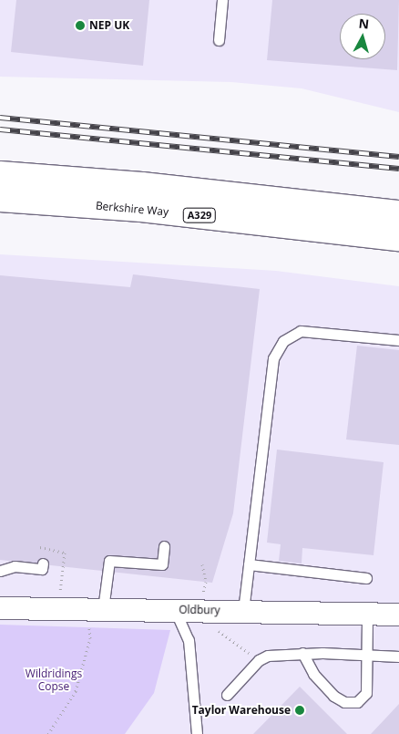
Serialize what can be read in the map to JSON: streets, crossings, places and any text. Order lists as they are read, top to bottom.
{
  "streets": {
    "highway": ["Berkshire Way", "A329"],
    "street": ["Oldbury"]
  },
  "parks": ["Wildridings Copse"],
  "places": ["NEP UK", "Taylor Warehouse"],
  "north": "top"
}
